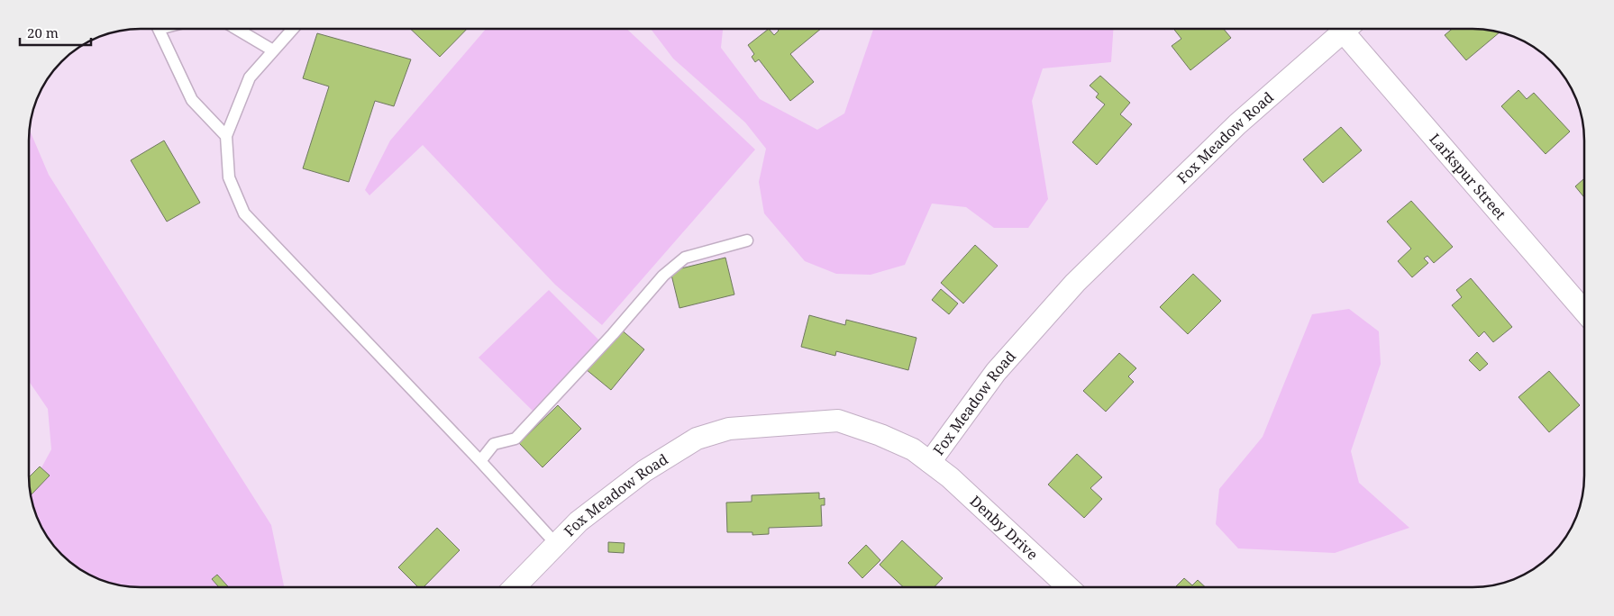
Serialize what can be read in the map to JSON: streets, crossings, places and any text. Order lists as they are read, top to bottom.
{
  "streets": {
    "street": ["Fox Meadow Road", "Larkspur Street", "Denby Drive"]
  },
  "crossings": [
    ["Fox Meadow Road", "Denby Drive"]
  ],
  "scale_bar": "20 m"
}
